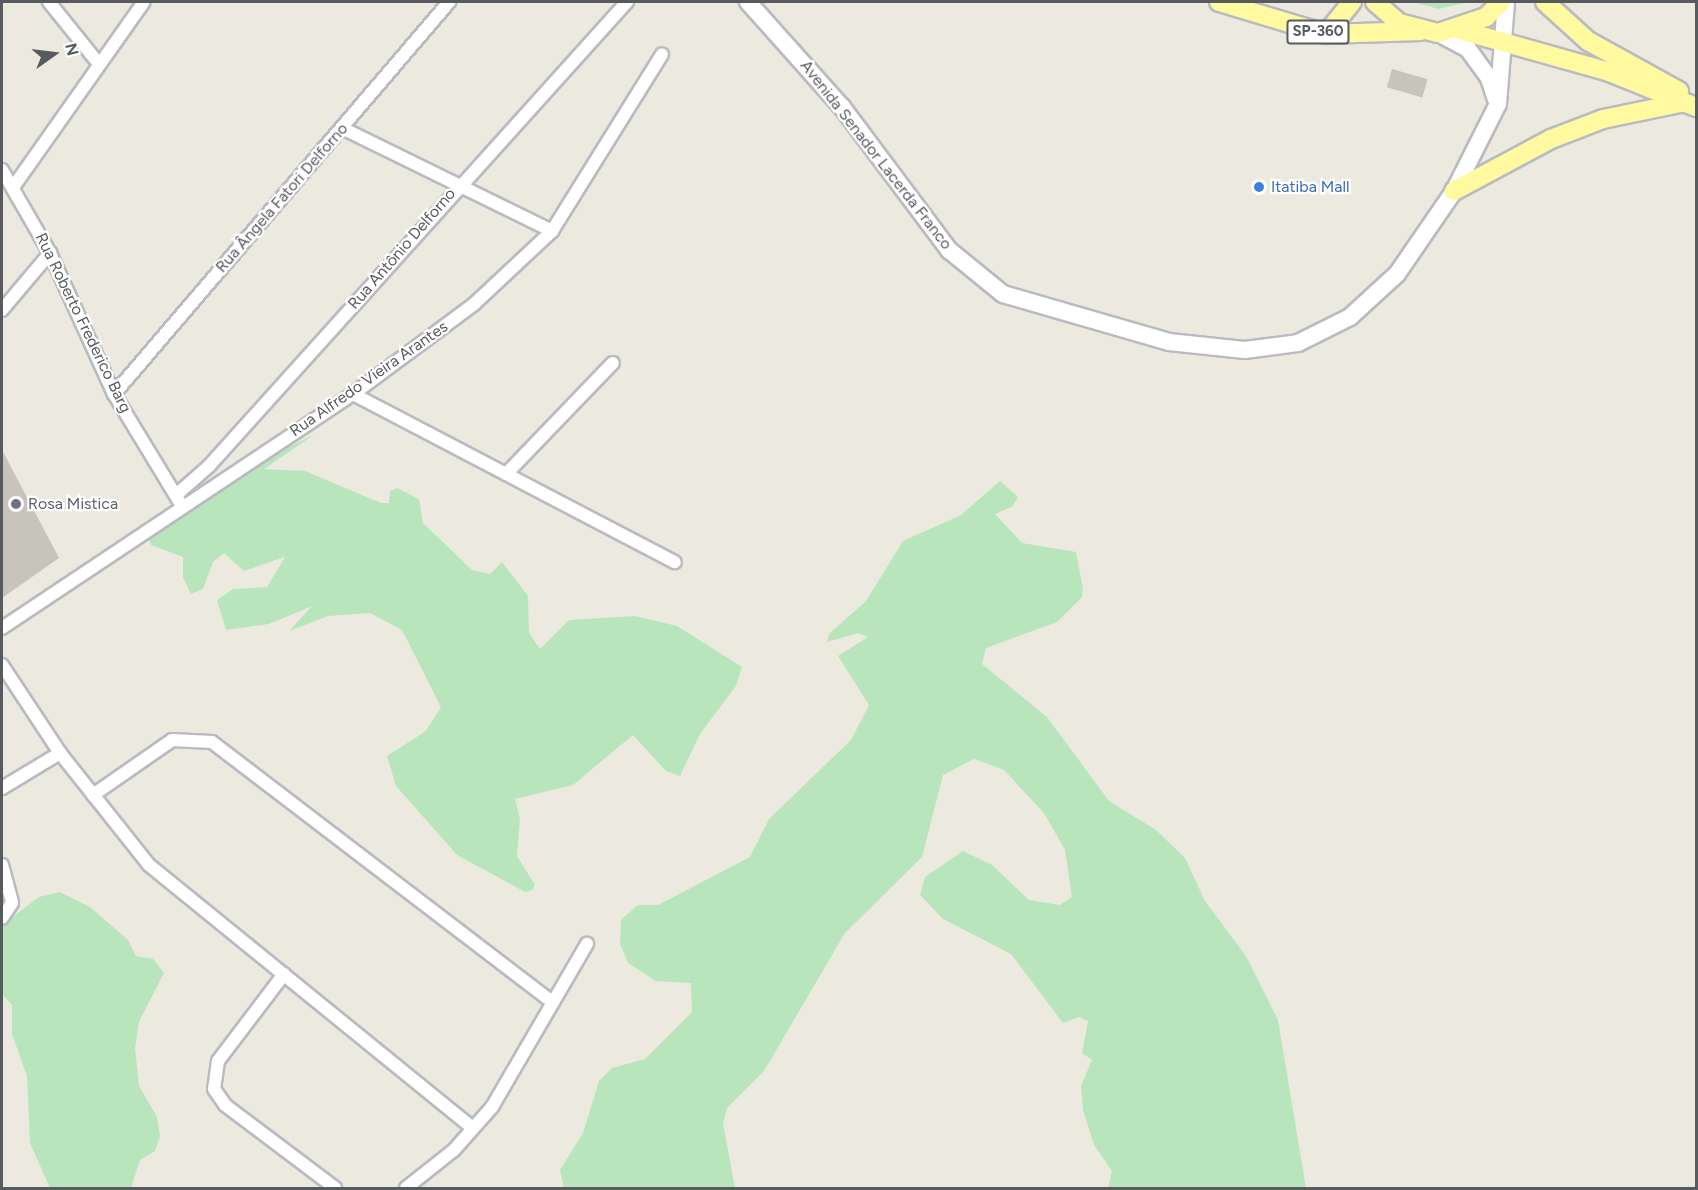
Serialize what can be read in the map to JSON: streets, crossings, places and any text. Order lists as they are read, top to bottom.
{
  "streets": {
    "main road": ["SP-360", "Avenida Senador Lacerda Franco"],
    "street": [
      "Rua Ângela Fatori Delforno",
      "Rua Antônio Delforno",
      "Rua Roberto Frederico Barg",
      "Rua Alfredo Vieira Arantes"
    ]
  },
  "crossings": [
    ["SP-360", "Avenida Senador Lacerda Franco"],
    ["Rua Ângela Fatori Delforno", "Rua Roberto Frederico Barg"],
    ["Rua Antônio Delforno", "Rua Roberto Frederico Barg"],
    ["Rua Roberto Frederico Barg", "Rua Alfredo Vieira Arantes"]
  ],
  "places": ["Itatiba Mall", "Rosa Mistica"],
  "north": "right"
}
